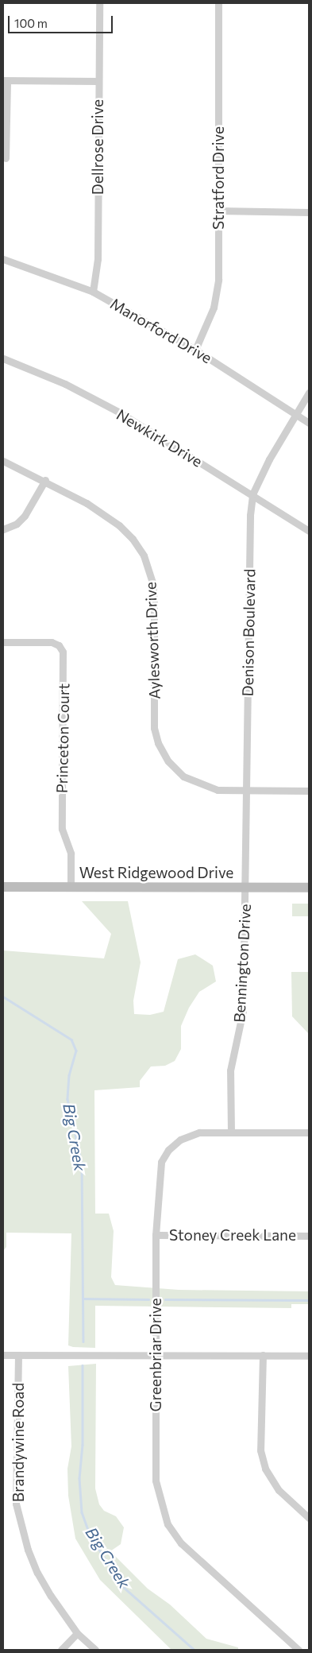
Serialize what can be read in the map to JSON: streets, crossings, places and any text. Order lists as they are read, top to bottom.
{
  "streets": {
    "main road": ["West Ridgewood Drive"],
    "street": [
      "Dellrose Drive",
      "Stratford Drive",
      "Manorford Drive",
      "Newkirk Drive",
      "Denison Boulevard",
      "Aylesworth Drive",
      "Princeton Court",
      "Bennington Drive",
      "Stoney Creek Lane",
      "Greenbriar Drive",
      "Brandywine Road"
    ]
  },
  "crossings": [
    ["Dellrose Drive", "Manorford Drive"],
    ["Stratford Drive", "Manorford Drive"],
    ["Manorford Drive", "Denison Boulevard"],
    ["Newkirk Drive", "Denison Boulevard"],
    ["Denison Boulevard", "Aylesworth Drive"],
    ["Denison Boulevard", "West Ridgewood Drive"],
    ["Denison Boulevard", "Bennington Drive"],
    ["Princeton Court", "West Ridgewood Drive"],
    ["West Ridgewood Drive", "Bennington Drive"],
    ["Bennington Drive", "Greenbriar Drive"],
    ["Stoney Creek Lane", "Greenbriar Drive"]
  ],
  "water": ["Big Creek"],
  "scale_bar": "100 m"
}
